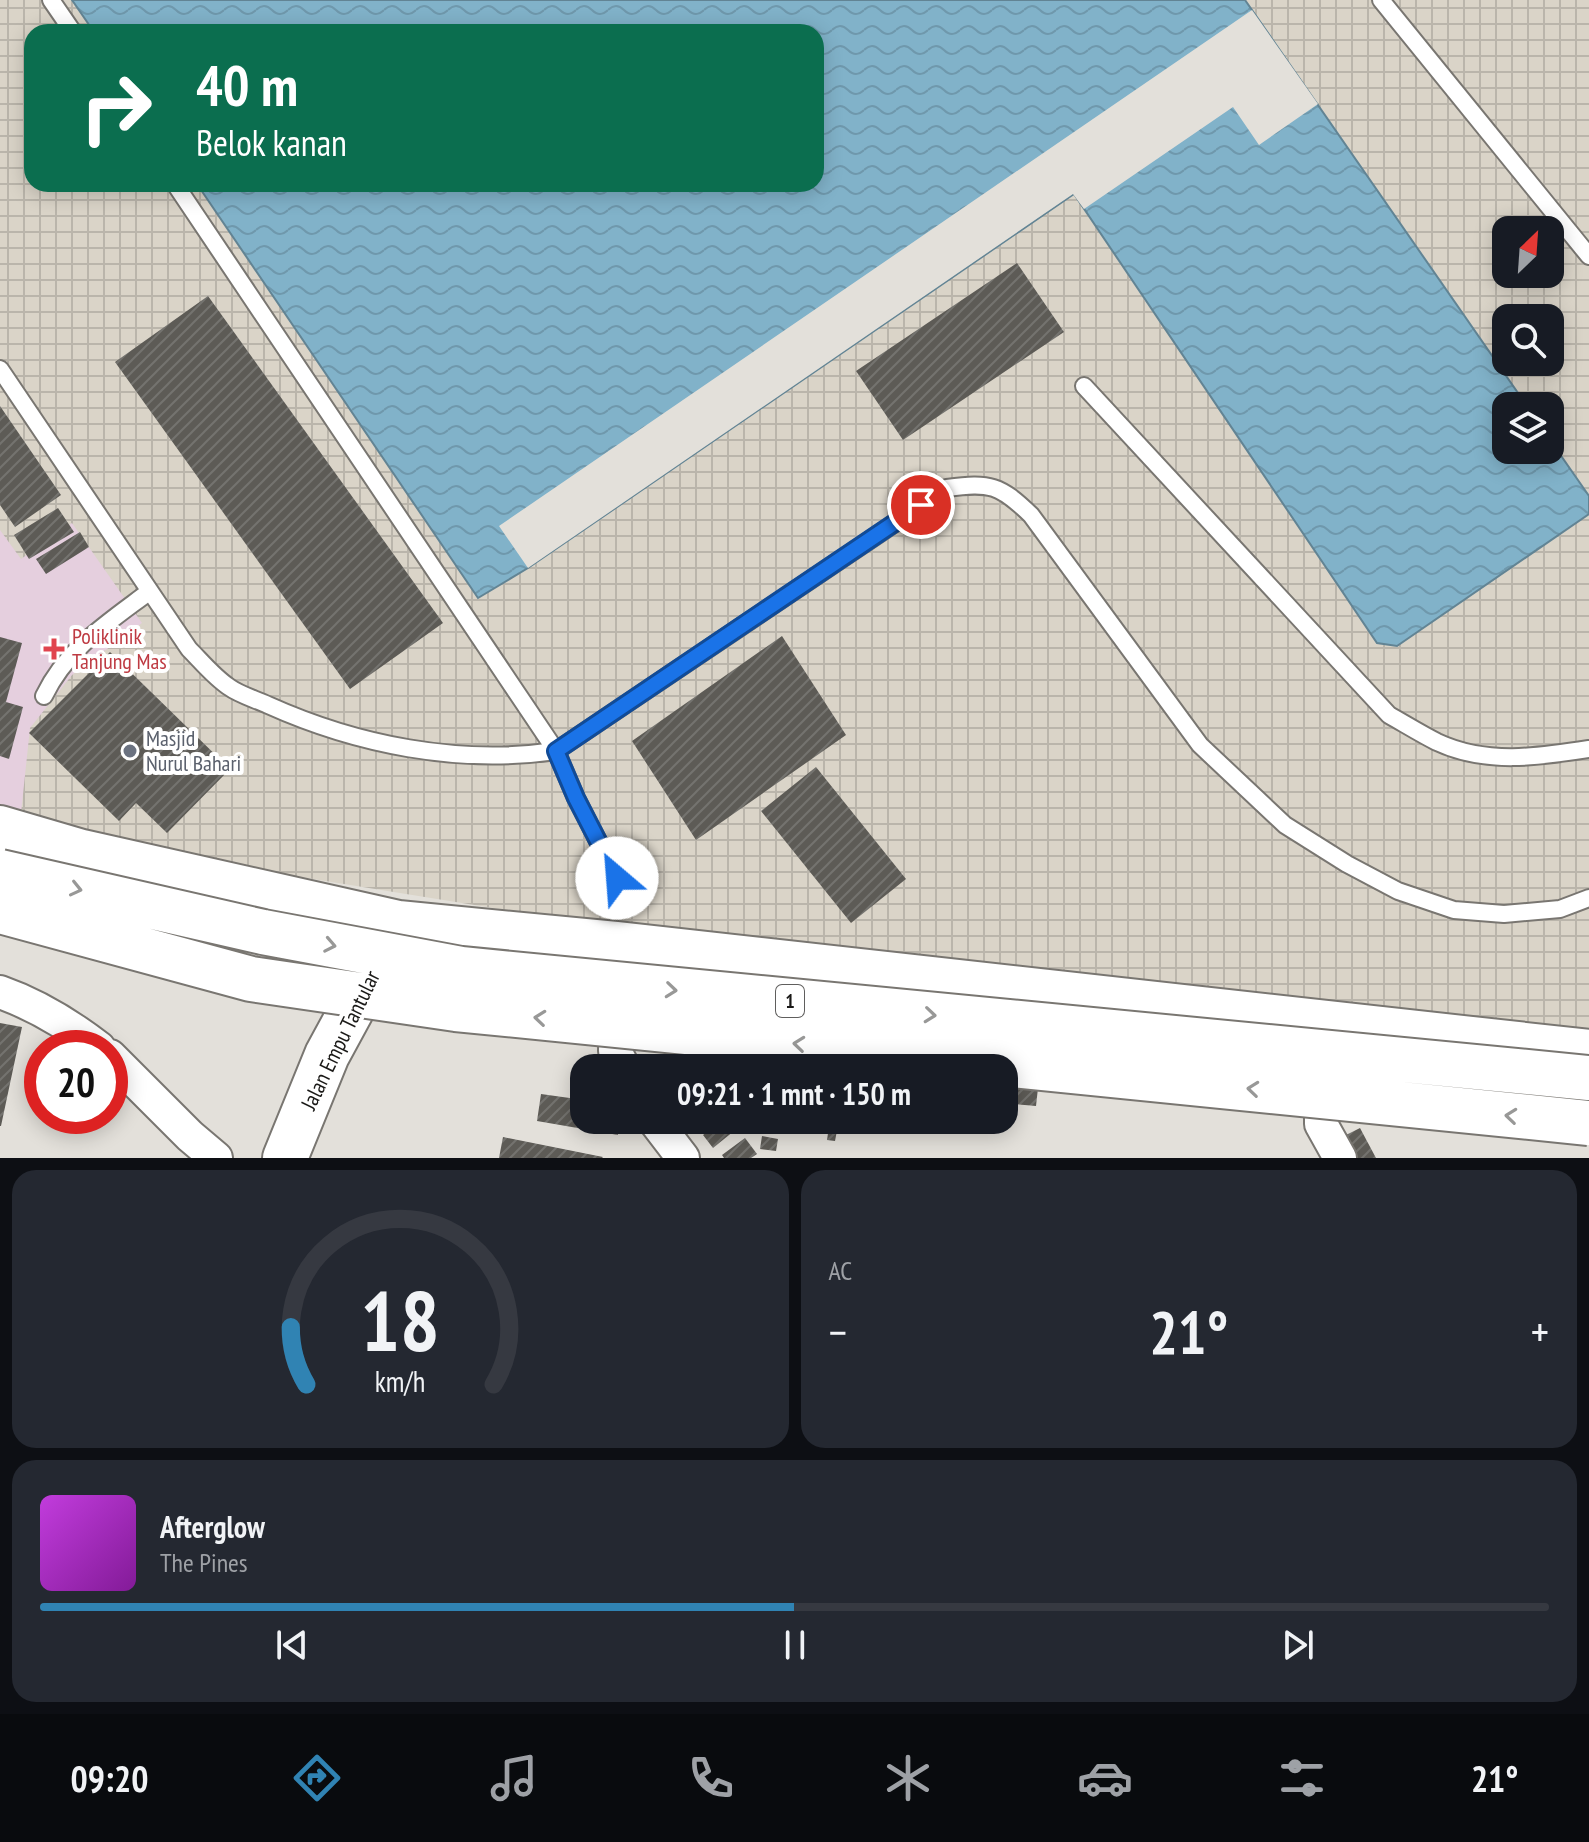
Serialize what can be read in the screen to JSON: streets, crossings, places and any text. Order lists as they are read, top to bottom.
{
  "streets": {
    "main road": ["1", "Jalan Empu Tantular"]
  },
  "places": {
    "health": ["Poliklinik Tanjung Mas"],
    "other": ["Masjid Nurul Bahari"]
  },
  "north": "top right",
  "page": {
    "turn": ["40 m", "Belok kanan"],
    "limit": "20",
    "trip": "09:21 · 1 mnt · 150 m",
    "tile": "AC",
    "heat": ["−", "21°", "+"],
    "song": ["Afterglow", "The Pines"],
    "tabs": ["09:20", "21°"],
    "gauge": ["18", "km/h"]
  }
}
